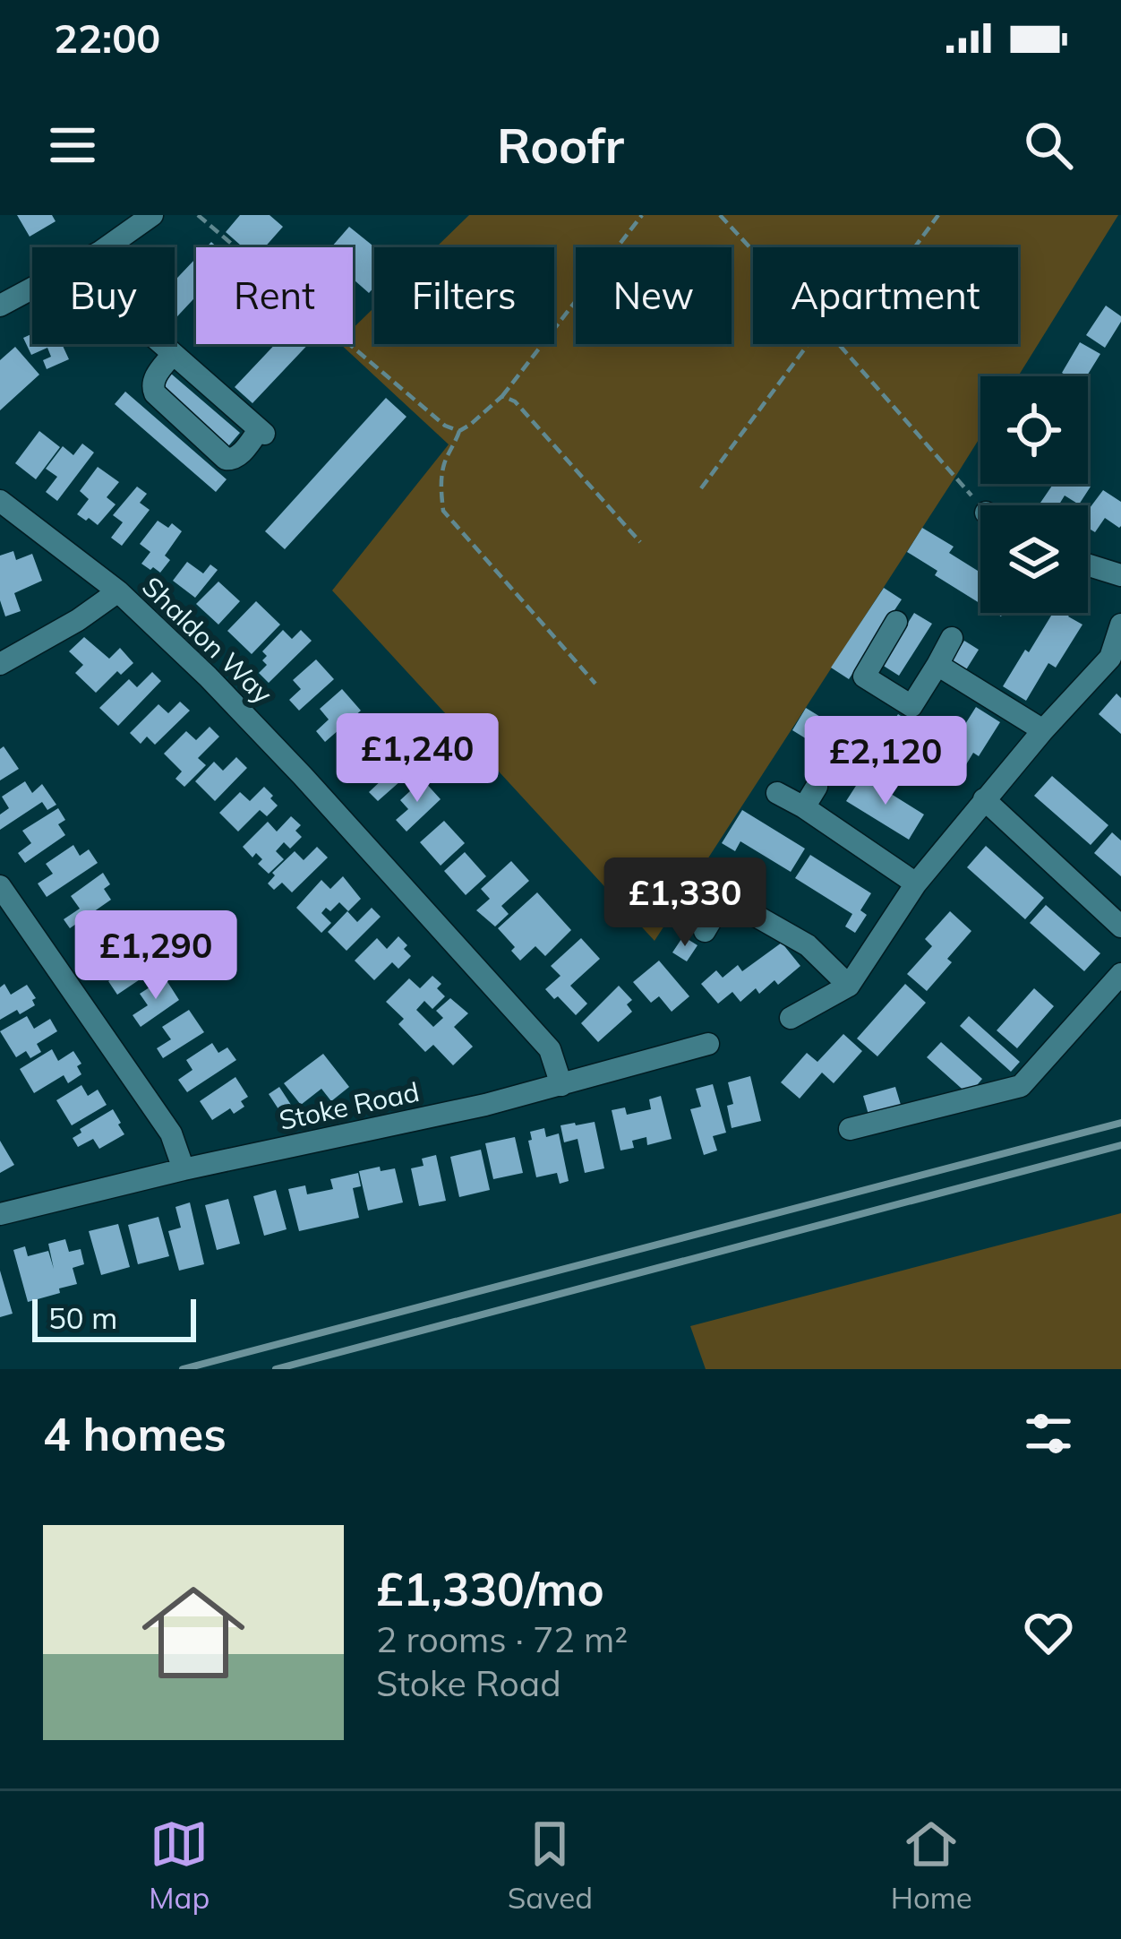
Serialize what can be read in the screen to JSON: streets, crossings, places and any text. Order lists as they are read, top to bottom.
{
  "streets": {
    "street": ["Shaldon Way", "Stoke Road"]
  },
  "crossings": [
    ["Shaldon Way", "Stoke Road"]
  ],
  "scale_bar": "50 m",
  "page": {
    "status": "22:00",
    "header": "Roofr",
    "chip": [
      "Buy",
      "Rent",
      "Filters",
      "New",
      "Apartment"
    ],
    "price": [
      "£1,240",
      "£2,120",
      "£1,330",
      "£1,290"
    ],
    "scale": "50 m",
    "heading": "4 homes",
    "list": [
      {
        "name": "£1,330/mo",
        "note": "2 rooms · 72 m² · Stoke Road"
      }
    ],
    "tabs": ["Map", "Saved", "Home"]
  }
}
